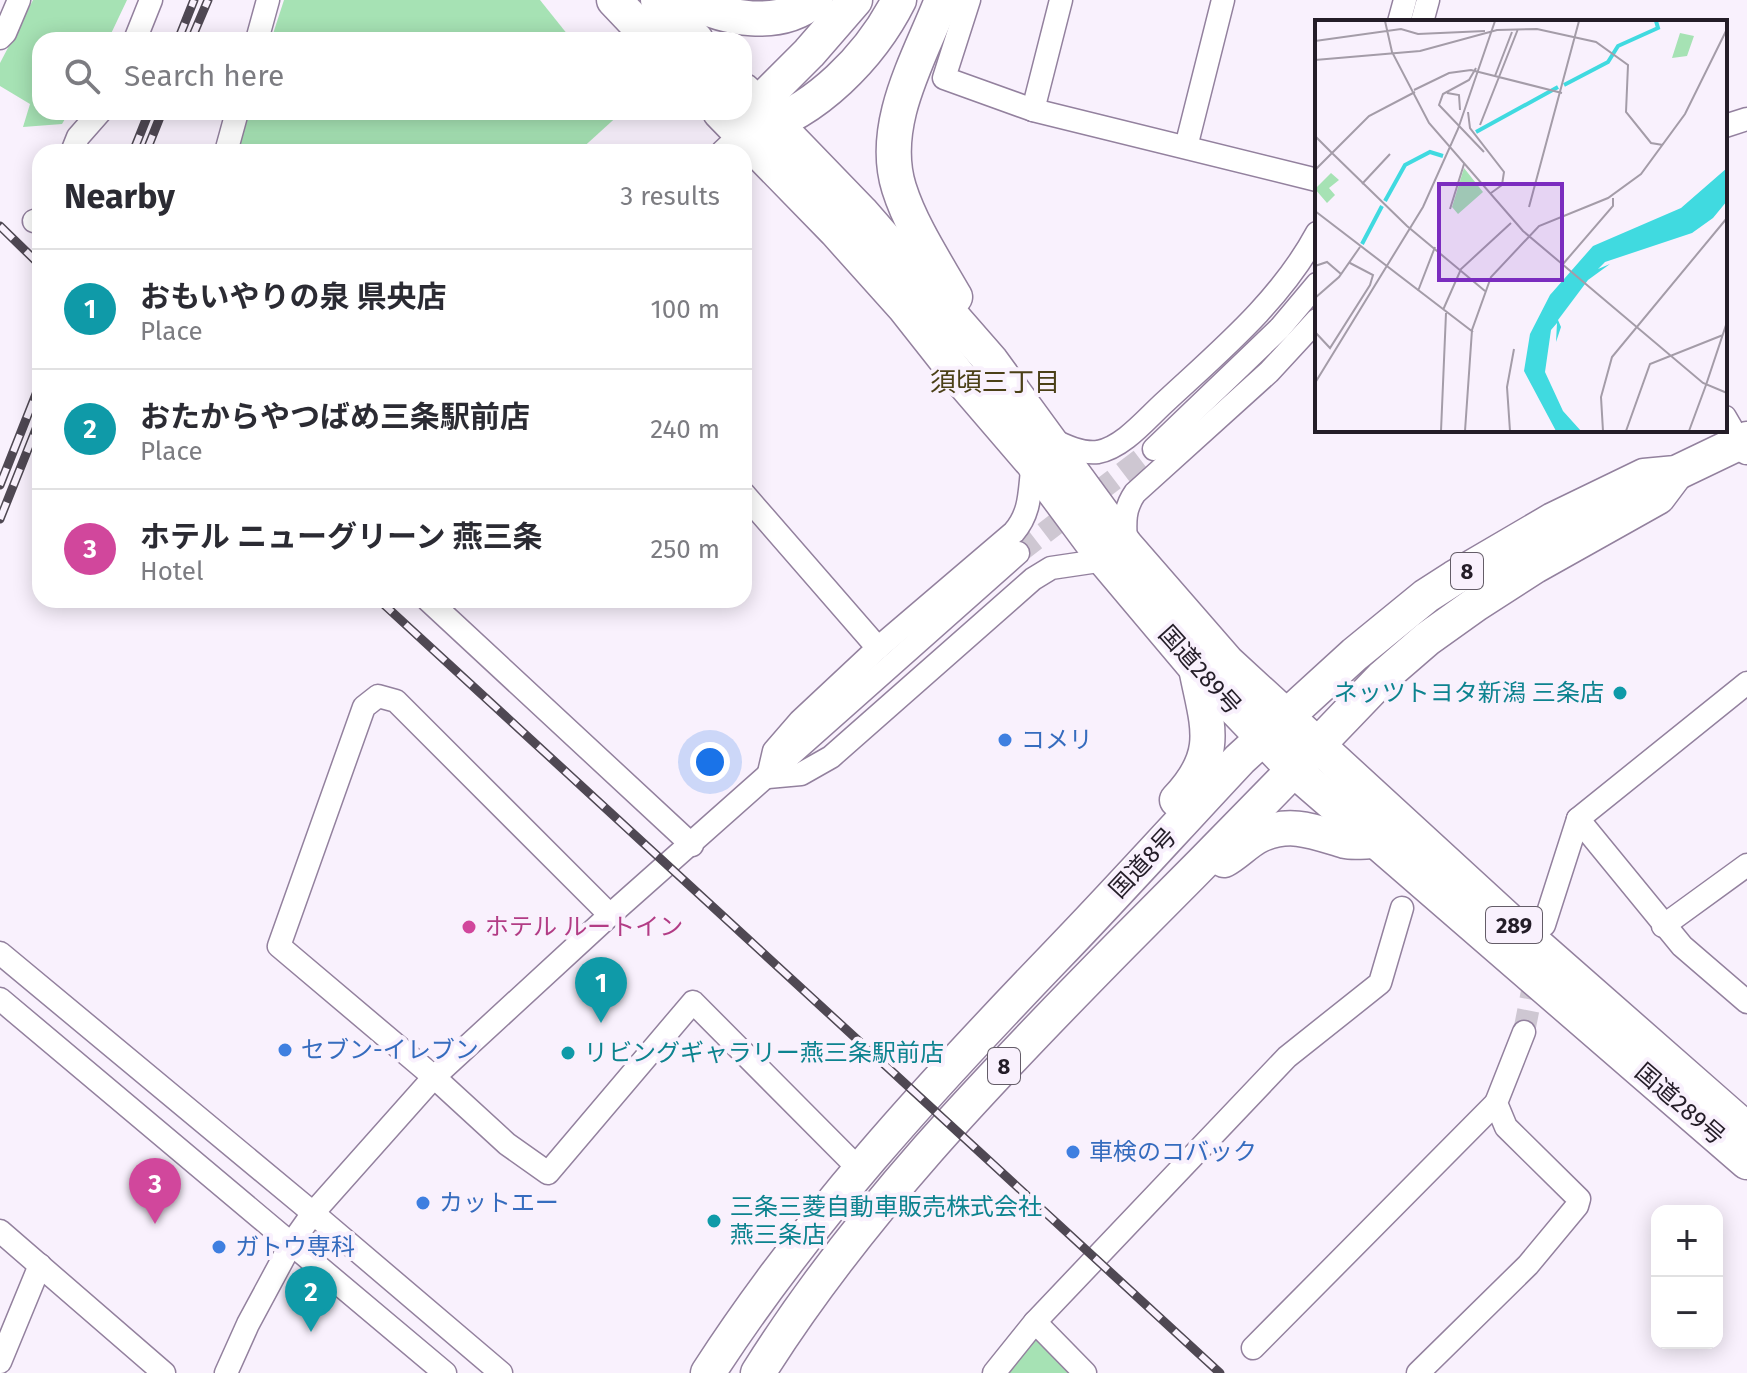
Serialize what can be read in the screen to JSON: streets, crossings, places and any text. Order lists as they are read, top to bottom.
{
  "streets": {
    "highway": [
      "8",
      "国道289号",
      "国道8号",
      "289"
    ]
  },
  "crossings": [
    ["国道289号", "国道8号"]
  ],
  "districts": ["須頃三丁目"],
  "places": [
    "ネッツトヨタ新潟 三条店",
    "コメリ",
    "ホテル ルートイン",
    "セブン-イレブン",
    "リビングギャラリー燕三条駅前店",
    "車検のコバック",
    "カットエー",
    "三条三菱自動車販売株式会社 燕三条店",
    "ガトウ専科"
  ],
  "page": {
    "search": "Search here",
    "heading": ["Nearby", "3 results"],
    "list": [
      {
        "mark": "1",
        "name": "おもいやりの泉 県央店",
        "note": "Place",
        "value": "100 m"
      },
      {
        "mark": "2",
        "name": "おたからやつばめ三条駅前店",
        "note": "Place",
        "value": "240 m"
      },
      {
        "mark": "3",
        "name": "ホテル ニューグリーン 燕三条",
        "note": "Hotel",
        "value": "250 m"
      }
    ],
    "pins": ["1", "3", "2"],
    "map_buttons": ["+", "−"]
  }
}
